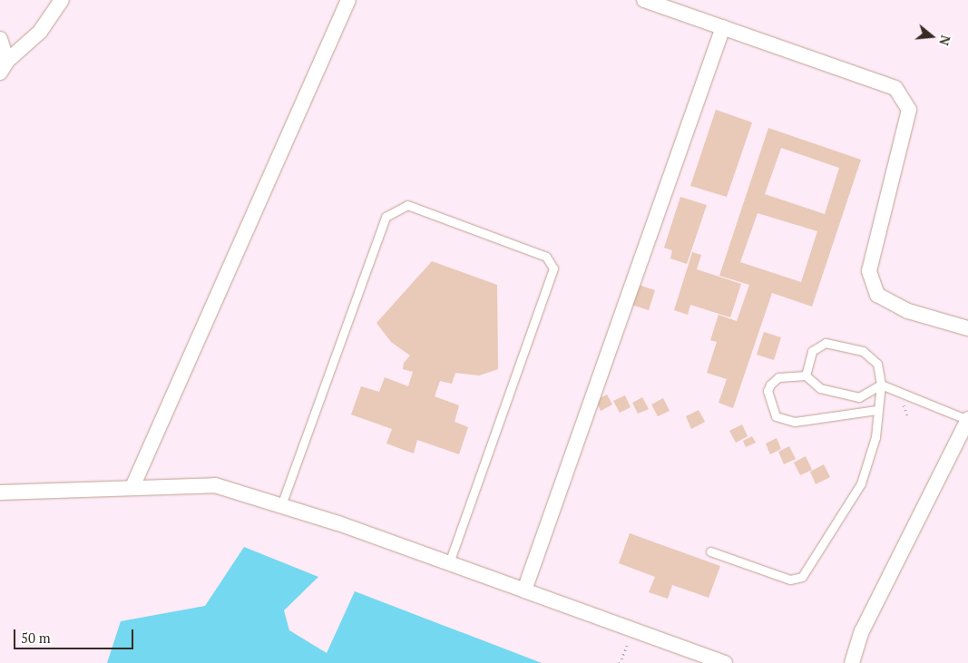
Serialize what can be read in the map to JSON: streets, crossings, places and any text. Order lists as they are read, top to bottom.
{
  "scale_bar": "50 m",
  "north": "right"
}
